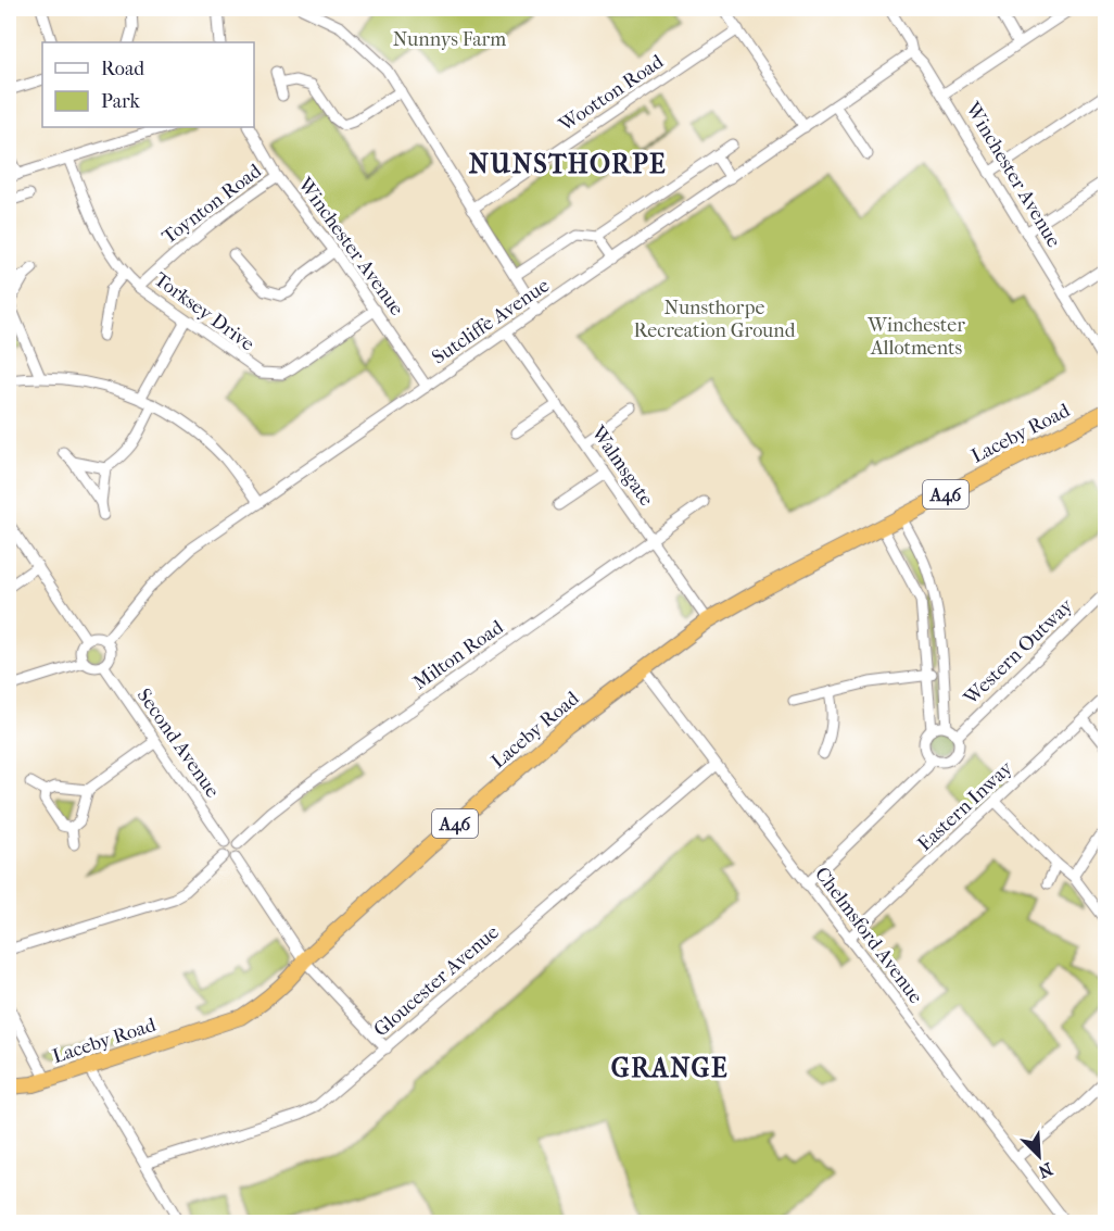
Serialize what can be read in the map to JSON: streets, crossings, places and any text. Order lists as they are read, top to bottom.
{
  "streets": {
    "highway": ["Laceby Road", "A46"],
    "street": [
      "Wootton Road",
      "Winchester Avenue",
      "Toynton Road",
      "Torksey Drive",
      "Sutcliffe Avenue",
      "Walmsgate",
      "Western Outway",
      "Milton Road",
      "Second Avenue",
      "Eastern Inway",
      "Chelmsford Avenue",
      "Gloucester Avenue"
    ]
  },
  "crossings": [
    ["Winchester Avenue", "Toynton Road"],
    ["Winchester Avenue", "Torksey Drive"],
    ["Winchester Avenue", "Sutcliffe Avenue"],
    ["Toynton Road", "Torksey Drive"],
    ["Sutcliffe Avenue", "Walmsgate"],
    ["Sutcliffe Avenue", "Second Avenue"],
    ["Laceby Road", "Walmsgate"],
    ["Laceby Road", "Chelmsford Avenue"],
    ["Walmsgate", "Milton Road"],
    ["Western Outway", "Chelmsford Avenue"],
    ["Milton Road", "Second Avenue"],
    ["Eastern Inway", "Chelmsford Avenue"],
    ["Chelmsford Avenue", "Gloucester Avenue"]
  ],
  "districts": ["NUNSTHORPE", "GRANGE"],
  "parks": ["Nunnys Farm", "Nunsthorpe Recreation Ground", "Winchester Allotments"],
  "legend": ["Road", "Park"],
  "north": "bottom right"
}
